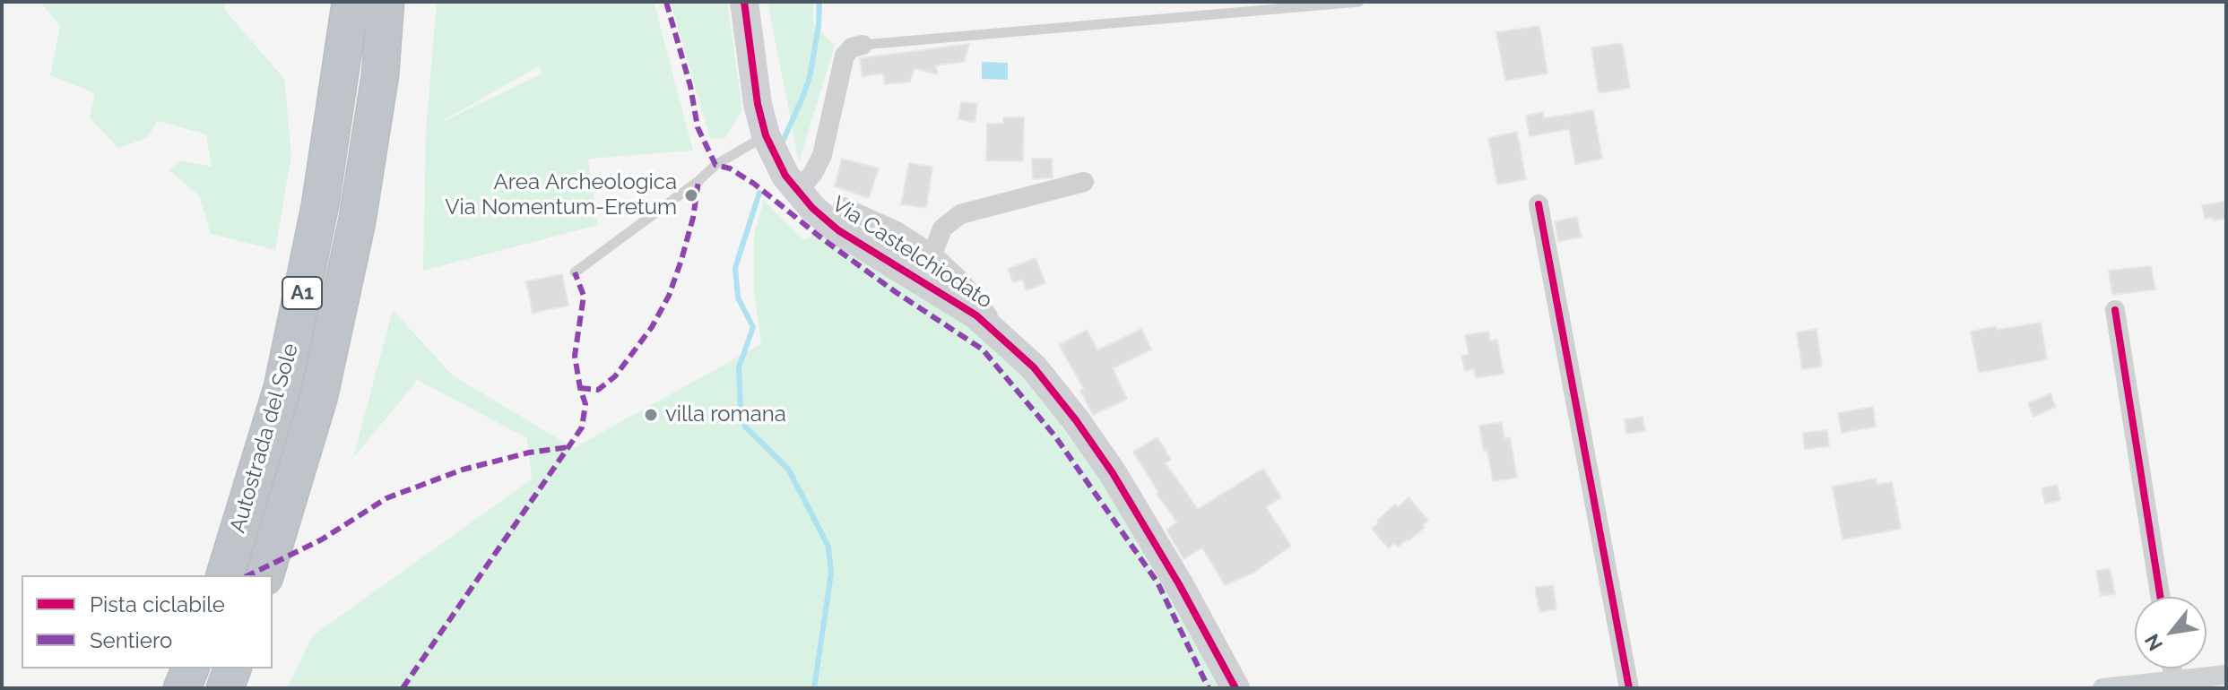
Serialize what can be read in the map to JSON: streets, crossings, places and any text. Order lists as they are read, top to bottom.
{
  "streets": {
    "highway": ["A1", "Autostrada del Sole"],
    "street": ["Via Castelchiodato"]
  },
  "places": ["Area Archeologica Via Nomentum-Eretum", "villa romana"],
  "legend": ["Pista ciclabile", "Sentiero"],
  "north": "bottom left"
}
